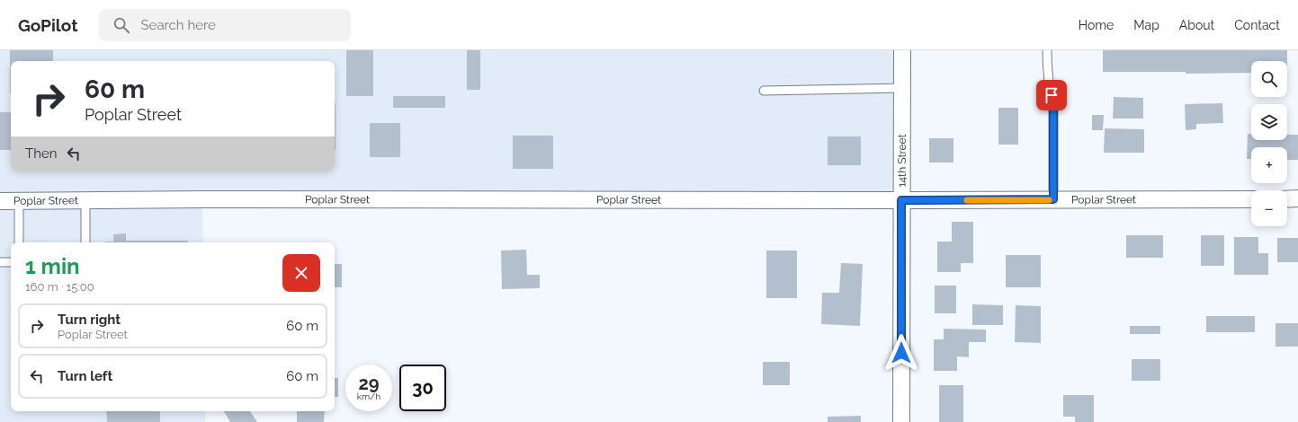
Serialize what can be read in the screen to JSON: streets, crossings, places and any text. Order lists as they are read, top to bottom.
{
  "streets": {
    "street": ["14th Street", "Poplar Street"]
  },
  "crossings": [
    ["14th Street", "Poplar Street"]
  ],
  "page": {
    "header": "GoPilot",
    "search": "Search here",
    "nav": [
      "Home",
      "Map",
      "About",
      "Contact"
    ],
    "map_buttons": ["+", "−"],
    "turn": ["60 m", "Poplar Street"],
    "then": "Then",
    "heading": ["1 min", "160 m · 15:00"],
    "list": [
      {
        "name": "Turn right",
        "note": "Poplar Street",
        "value": "60 m"
      },
      {
        "name": "Turn left",
        "value": "60 m"
      }
    ],
    "speed": "29 km/h",
    "limit": "30"
  }
}
